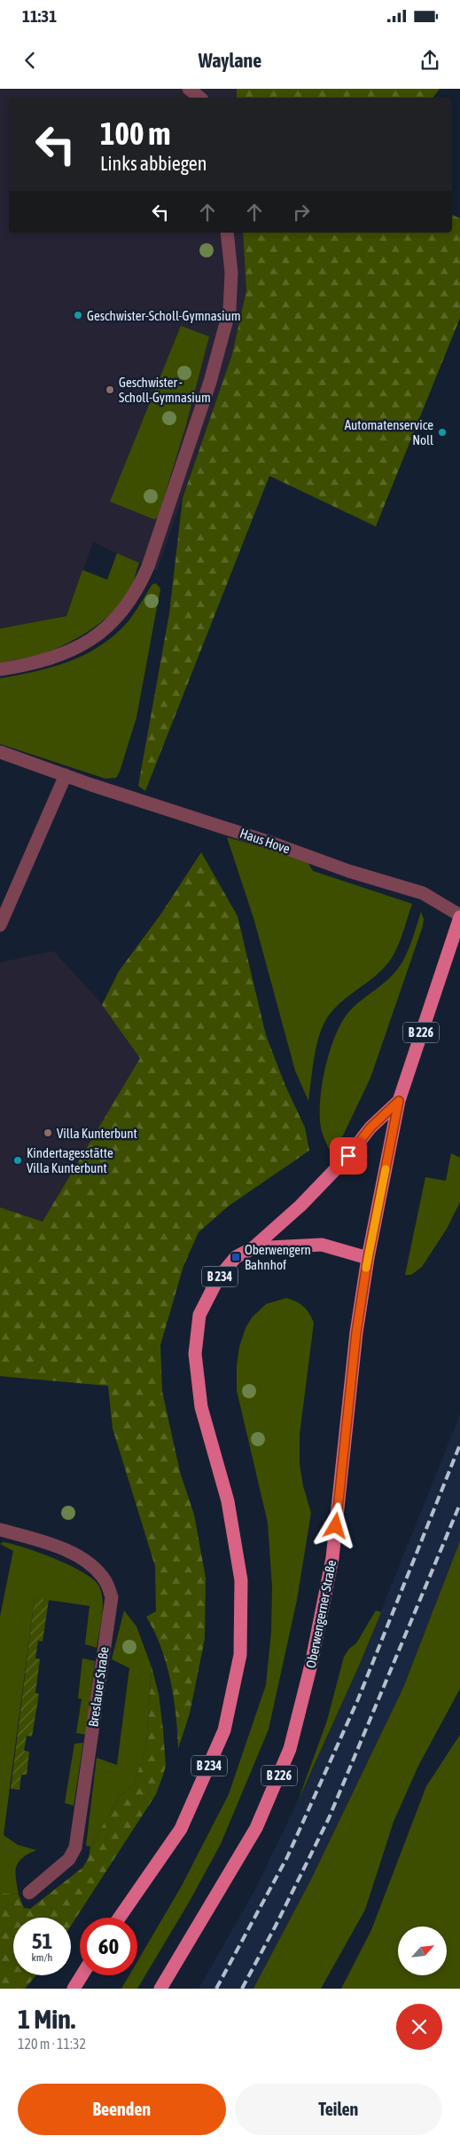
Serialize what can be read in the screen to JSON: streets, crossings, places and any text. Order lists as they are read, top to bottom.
{
  "streets": {
    "main road": ["B 226", "B 234", "Oberwengerner Straße"],
    "street": ["Haus Hove", "Breslauer Straße"]
  },
  "crossings": [
    ["Haus Hove", "B 226"],
    ["B 226", "Oberwengerner Straße"],
    ["B 234", "Oberwengerner Straße"]
  ],
  "places": {
    "other": [
      "Geschwister-Scholl-Gymnasium",
      "Geschwister - Scholl-Gymnasium",
      "Automatenservice Noll",
      "Villa Kunterbunt",
      "Kindertagesstätte Villa Kunterbunt"
    ],
    "transit": ["Oberwengern Bahnhof"]
  },
  "north": "top right",
  "page": {
    "status": "11:31",
    "header": "Waylane",
    "turn": ["100 m", "Links abbiegen"],
    "speed": "51 km/h",
    "limit": "60",
    "heading": ["1 Min.", "120 m · 11:32"],
    "buttons": ["Beenden", "Teilen"]
  }
}
